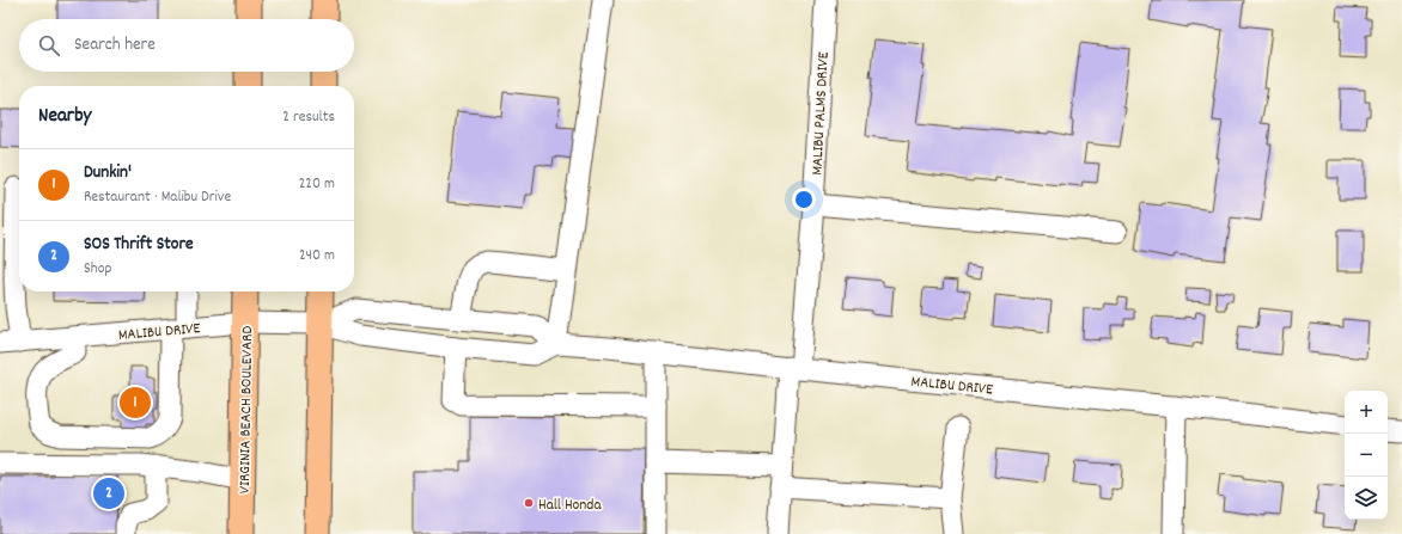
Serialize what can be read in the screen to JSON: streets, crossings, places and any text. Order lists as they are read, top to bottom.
{
  "streets": {
    "main road": ["VIRGINIA BEACH BOULEVARD"],
    "street": ["MALIBU PALMS DRIVE", "MALIBU DRIVE"]
  },
  "crossings": [
    ["MALIBU PALMS DRIVE", "MALIBU DRIVE"],
    ["MALIBU DRIVE", "VIRGINIA BEACH BOULEVARD"]
  ],
  "places": ["Hall Honda"],
  "page": {
    "search": "Search here",
    "heading": ["Nearby", "2 results"],
    "list": [
      {
        "mark": "1",
        "name": "Dunkin'",
        "note": "Restaurant · Malibu Drive",
        "value": "220 m"
      },
      {
        "mark": "2",
        "name": "SOS Thrift Store",
        "note": "Shop",
        "value": "240 m"
      }
    ],
    "pins": ["1", "2"],
    "map_buttons": ["+", "−"]
  }
}
